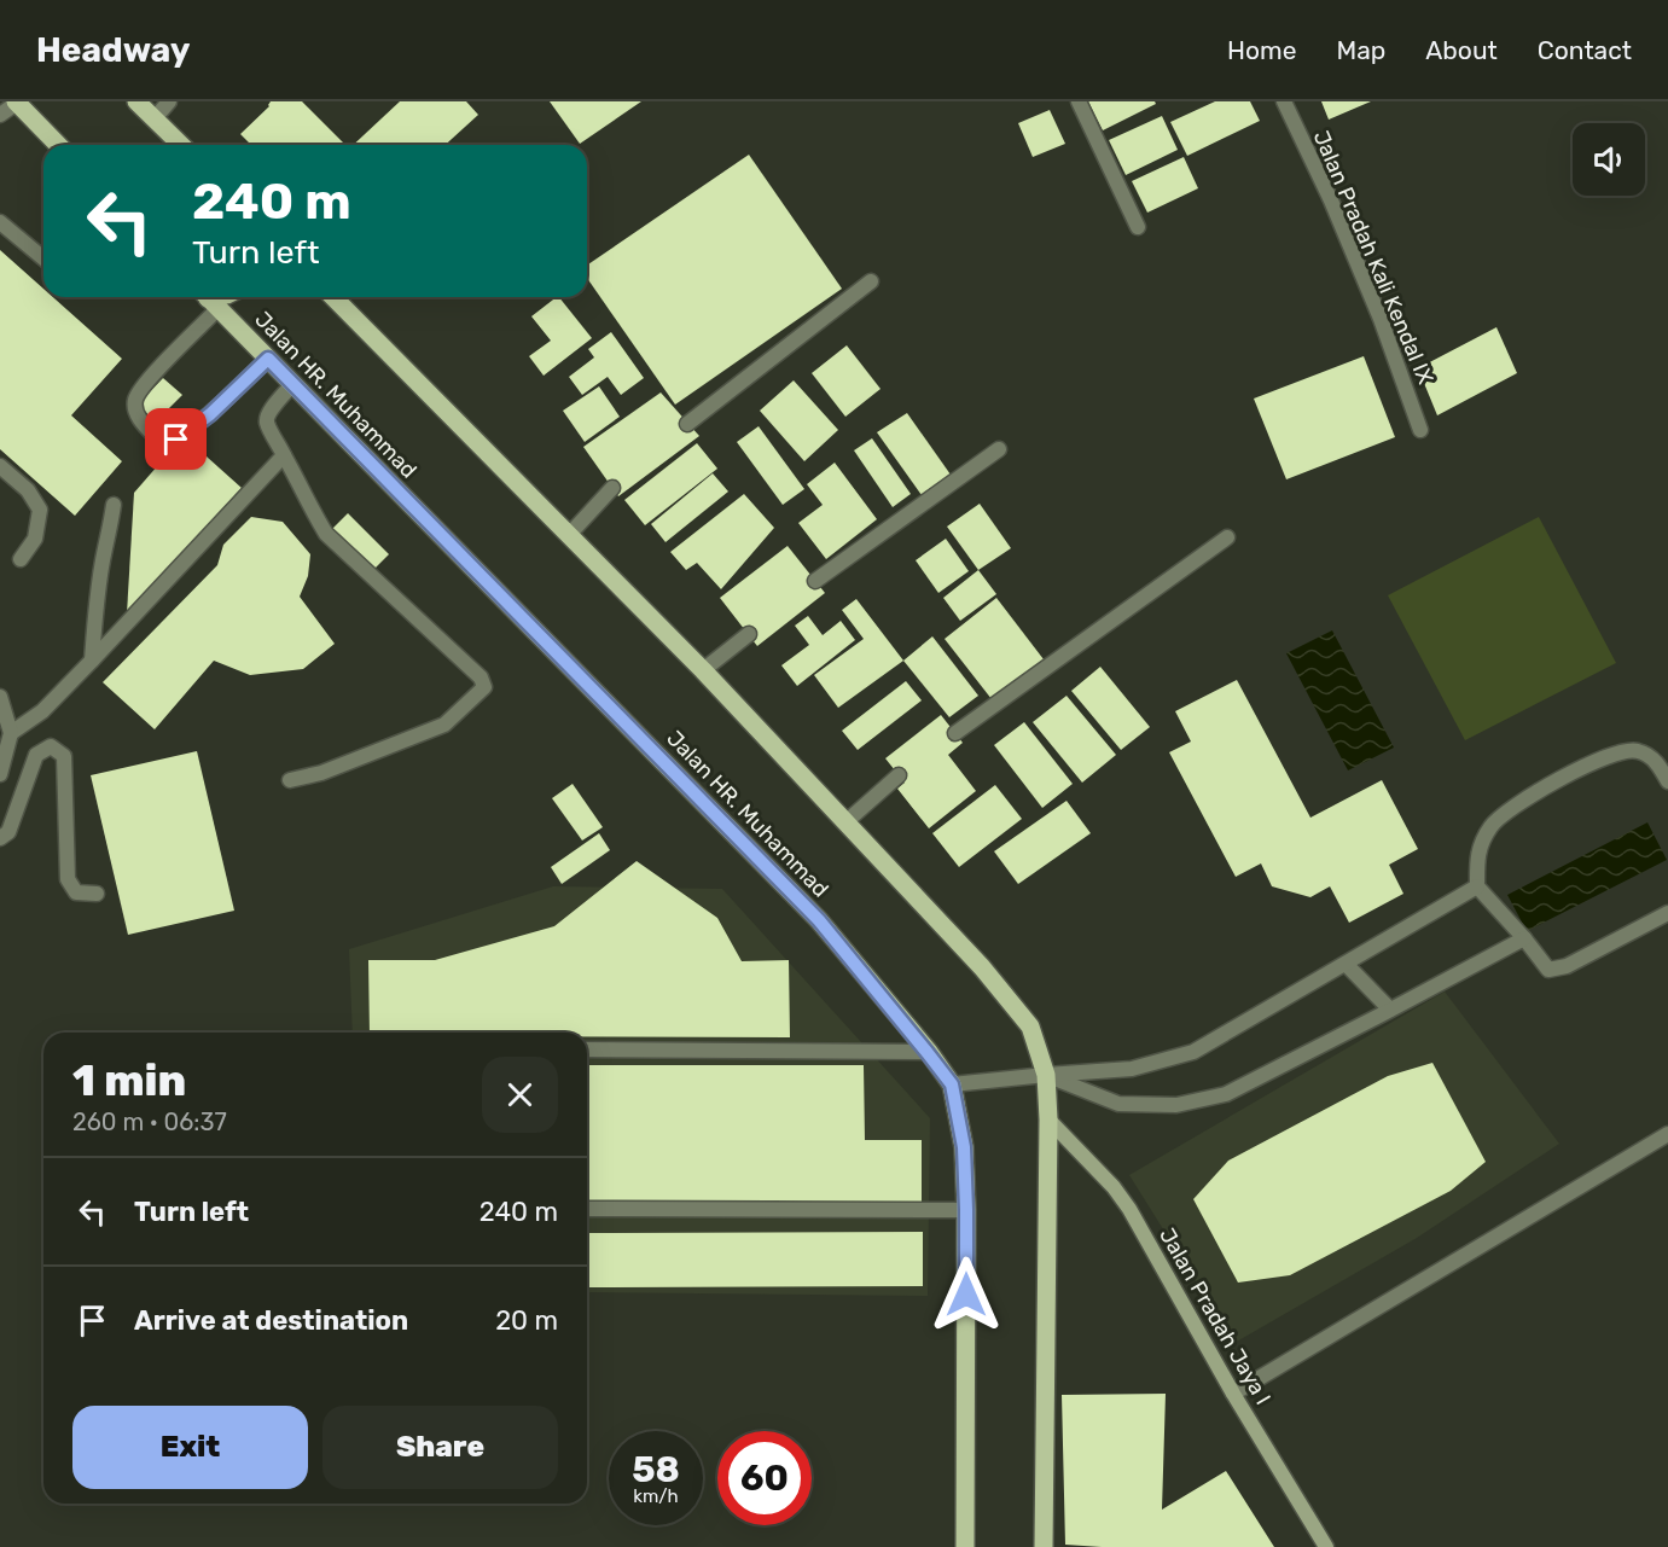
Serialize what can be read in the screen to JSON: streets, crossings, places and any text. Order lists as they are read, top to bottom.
{
  "streets": {
    "main road": ["Jalan HR. Muhammad"],
    "street": ["Jalan Pradah Kali Kendal IX", "Jalan Pradah Jaya I"]
  },
  "page": {
    "header": "Headway",
    "nav": [
      "Home",
      "Map",
      "About",
      "Contact"
    ],
    "turn": ["240 m", "Turn left"],
    "heading": ["1 min", "260 m · 06:37"],
    "list": [
      {
        "name": "Turn left",
        "value": "240 m"
      },
      {
        "name": "Arrive at destination",
        "value": "20 m"
      }
    ],
    "buttons": ["Exit", "Share"],
    "speed": "58 km/h",
    "limit": "60"
  }
}
